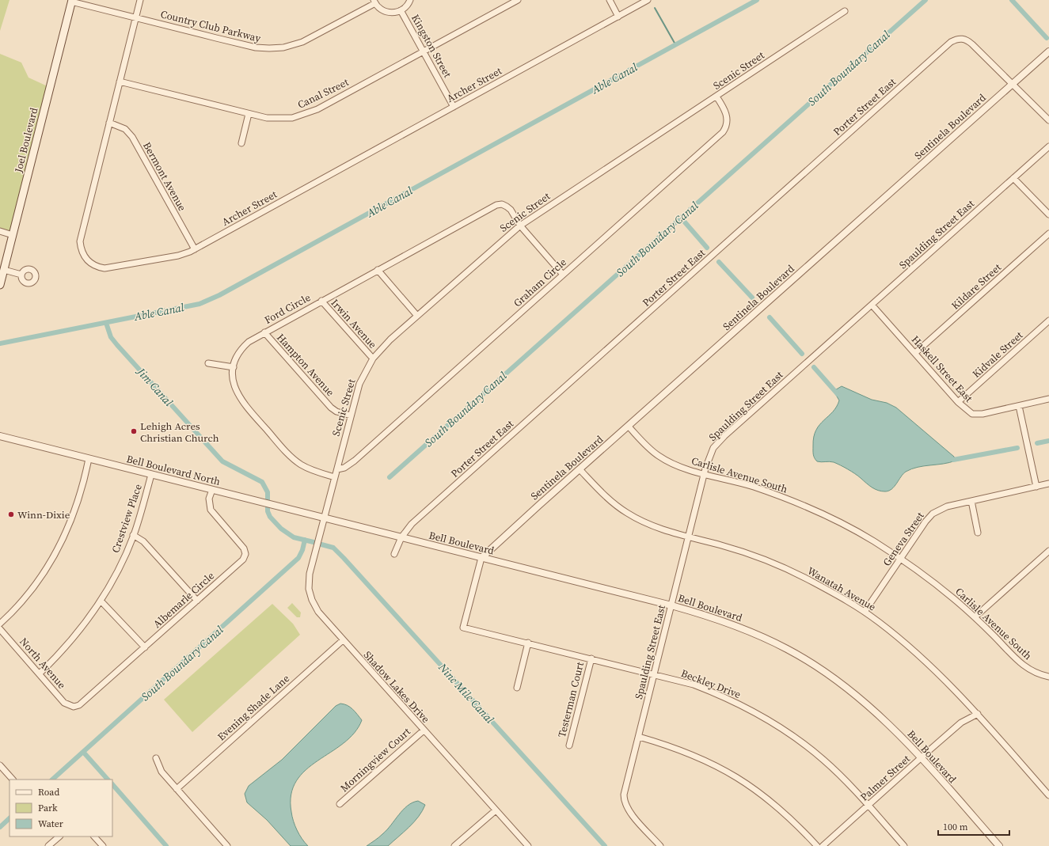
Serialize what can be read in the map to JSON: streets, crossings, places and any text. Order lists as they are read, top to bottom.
{
  "streets": {
    "main road": ["Joel Boulevard"],
    "street": [
      "Country Club Parkway",
      "Kingston Street",
      "Scenic Street",
      "Archer Street",
      "Canal Street",
      "Porter Street East",
      "Sentinela Boulevard",
      "Bermont Avenue",
      "Spaulding Street East",
      "Graham Circle",
      "Kildare Street",
      "Ford Circle",
      "Irwin Avenue",
      "Kidvale Street",
      "Hampton Avenue",
      "Haskell Street East",
      "Bell Boulevard North",
      "Carlisle Avenue South",
      "Crestview Place",
      "Geneva Street",
      "Bell Boulevard",
      "Wanatah Avenue",
      "Albemarle Circle",
      "North Avenue",
      "Beckley Drive",
      "Shadow Lakes Drive",
      "Testerman Court",
      "Evening Shade Lane",
      "Morningview Court",
      "Palmer Street"
    ]
  },
  "crossings": [
    ["Country Club Parkway", "Kingston Street"],
    ["Country Club Parkway", "Archer Street"],
    ["Country Club Parkway", "Joel Boulevard"],
    ["Kingston Street", "Archer Street"],
    ["Kingston Street", "Canal Street"],
    ["Scenic Street", "Graham Circle"],
    ["Scenic Street", "Ford Circle"],
    ["Scenic Street", "Irwin Avenue"],
    ["Scenic Street", "Hampton Avenue"],
    ["Scenic Street", "Bell Boulevard North"],
    ["Scenic Street", "Shadow Lakes Drive"],
    ["Archer Street", "Canal Street"],
    ["Archer Street", "Bermont Avenue"],
    ["Porter Street East", "Sentinela Boulevard"],
    ["Porter Street East", "Bell Boulevard"],
    ["Sentinela Boulevard", "Carlisle Avenue South"],
    ["Sentinela Boulevard", "Bell Boulevard"],
    ["Sentinela Boulevard", "Wanatah Avenue"],
    ["Sentinela Boulevard", "Beckley Drive"],
    ["Spaulding Street East", "Haskell Street East"],
    ["Spaulding Street East", "Carlisle Avenue South"],
    ["Spaulding Street East", "Bell Boulevard"],
    ["Spaulding Street East", "Wanatah Avenue"],
    ["Spaulding Street East", "Beckley Drive"],
    ["Kildare Street", "Haskell Street East"],
    ["Ford Circle", "Irwin Avenue"],
    ["Ford Circle", "Hampton Avenue"],
    ["Kidvale Street", "Haskell Street East"],
    ["Bell Boulevard North", "Crestview Place"],
    ["Bell Boulevard North", "Bell Boulevard"],
    ["Bell Boulevard North", "Albemarle Circle"],
    ["Bell Boulevard North", "Shadow Lakes Drive"],
    ["Carlisle Avenue South", "Geneva Street"],
    ["Crestview Place", "North Avenue"],
    ["Geneva Street", "Wanatah Avenue"],
    ["Bell Boulevard", "Beckley Drive"],
    ["Bell Boulevard", "Palmer Street"],
    ["Wanatah Avenue", "Palmer Street"],
    ["Albemarle Circle", "North Avenue"],
    ["Beckley Drive", "Testerman Court"],
    ["Beckley Drive", "Palmer Street"],
    ["Shadow Lakes Drive", "Evening Shade Lane"],
    ["Shadow Lakes Drive", "Morningview Court"]
  ],
  "water": [
    "South Boundary Canal",
    "Able Canal",
    "Jim Canal",
    "Nine Mile Canal"
  ],
  "places": ["Lehigh Acres Christian Church", "Winn-Dixie"],
  "legend": ["Road", "Park", "Water"],
  "scale_bar": "100 m"
}
